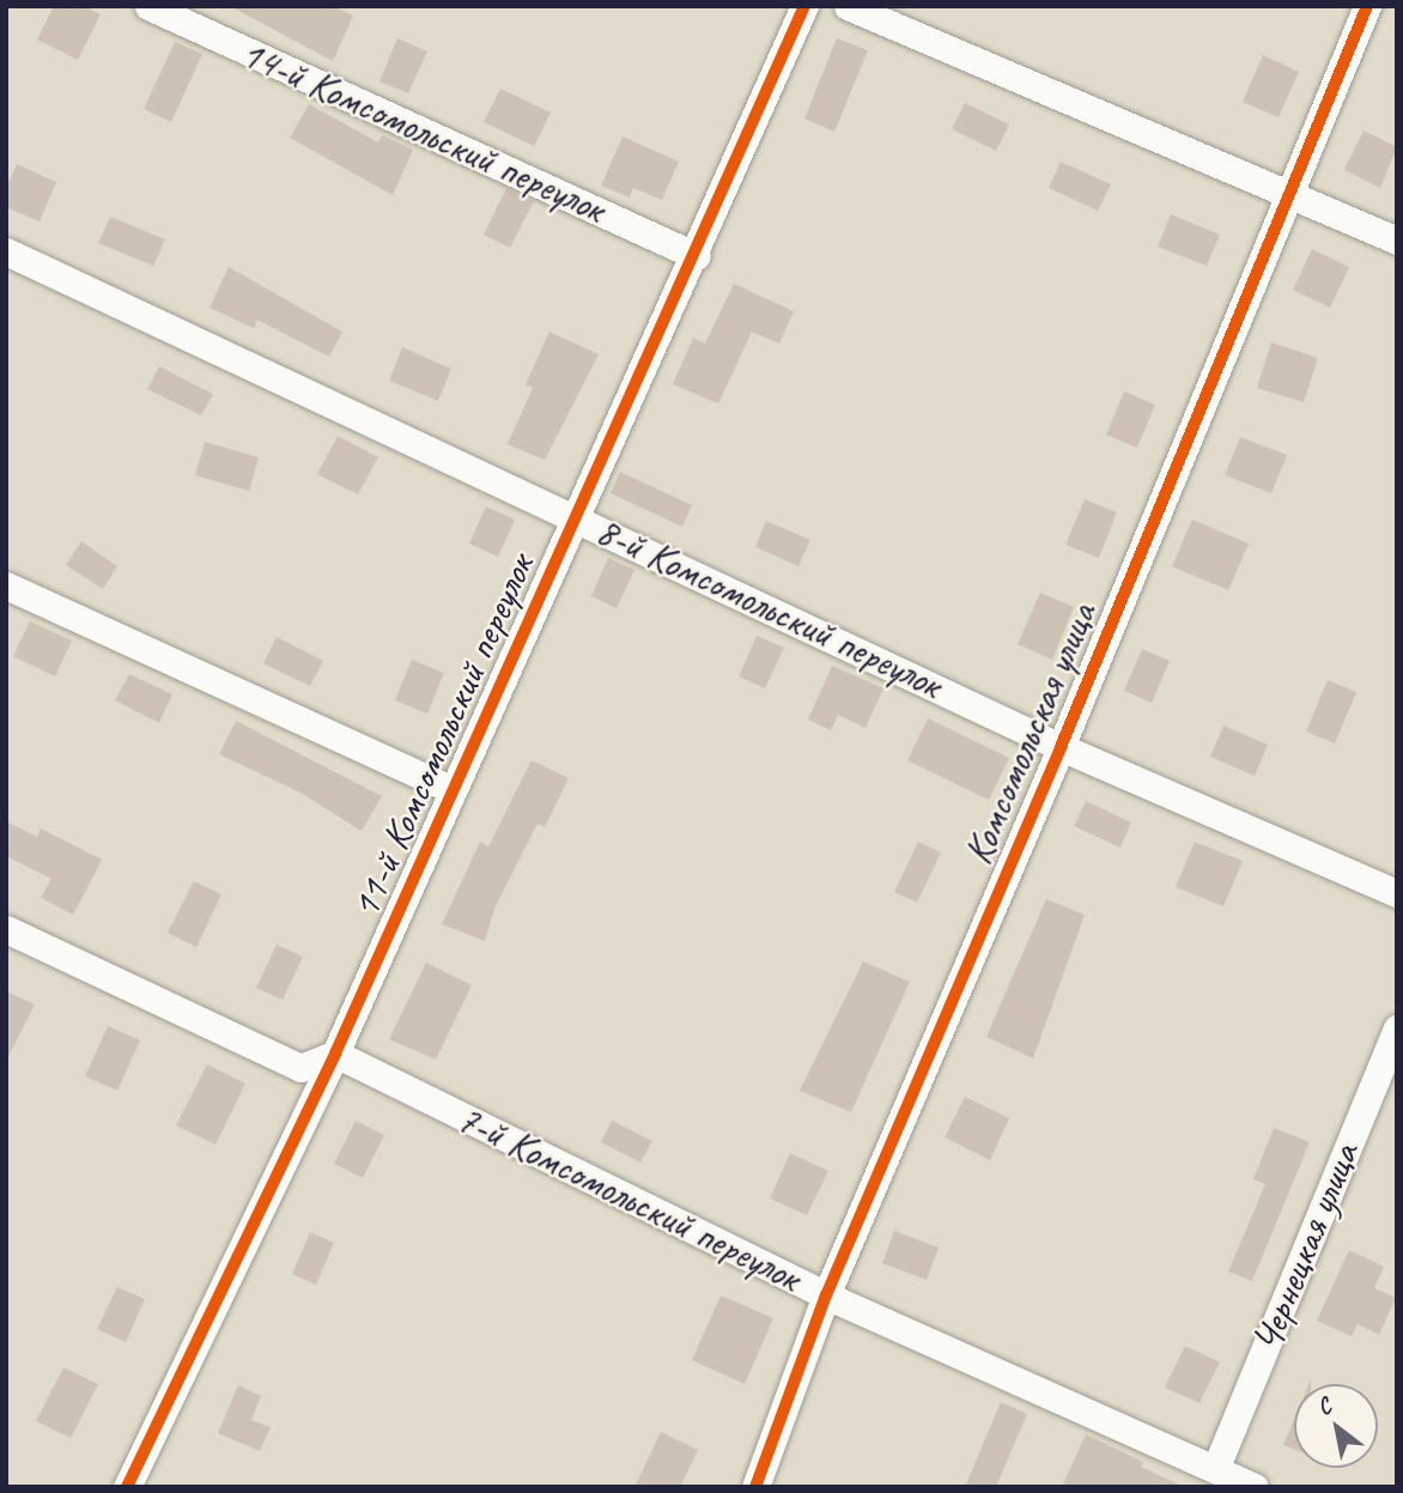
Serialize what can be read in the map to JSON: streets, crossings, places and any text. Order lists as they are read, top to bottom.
{
  "streets": {
    "street": [
      "14-й Комсомольский переулок",
      "8-й Комсомольский переулок",
      "Комсомольская улица",
      "11-й Комсомольский переулок",
      "7-й Комсомольский переулок",
      "Чернецкая улица"
    ]
  },
  "crossings": [
    ["14-й Комсомольский переулок", "11-й Комсомольский переулок"],
    ["8-й Комсомольский переулок", "Комсомольская улица"],
    ["8-й Комсомольский переулок", "11-й Комсомольский переулок"],
    ["Комсомольская улица", "7-й Комсомольский переулок"],
    ["11-й Комсомольский переулок", "7-й Комсомольский переулок"],
    ["7-й Комсомольский переулок", "Чернецкая улица"]
  ],
  "north": "top left"
}
